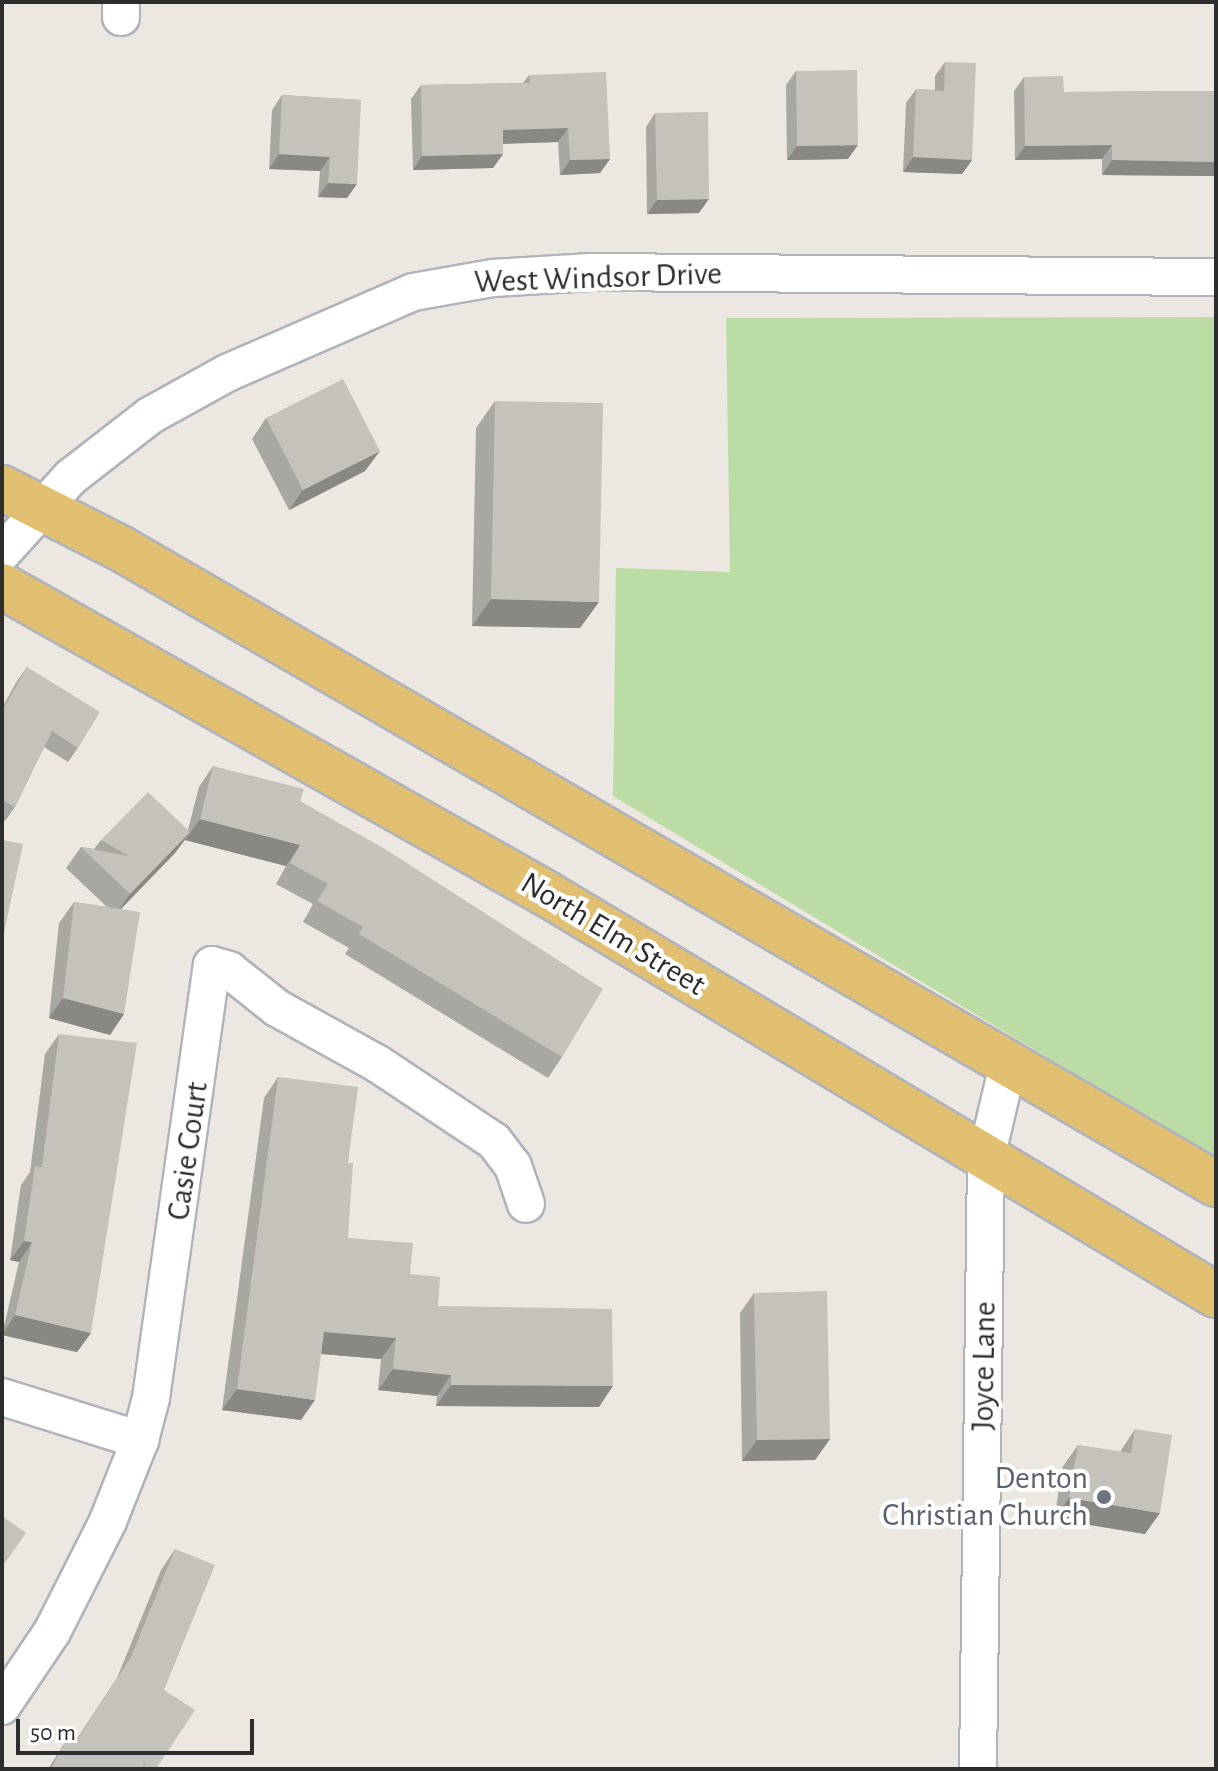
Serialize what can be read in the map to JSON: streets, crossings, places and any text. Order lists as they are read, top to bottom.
{
  "streets": {
    "main road": ["North Elm Street"],
    "street": ["West Windsor Drive", "Casie Court", "Joyce Lane"]
  },
  "crossings": [
    ["North Elm Street", "Joyce Lane"]
  ],
  "places": ["Denton Christian Church"],
  "scale_bar": "50 m"
}
